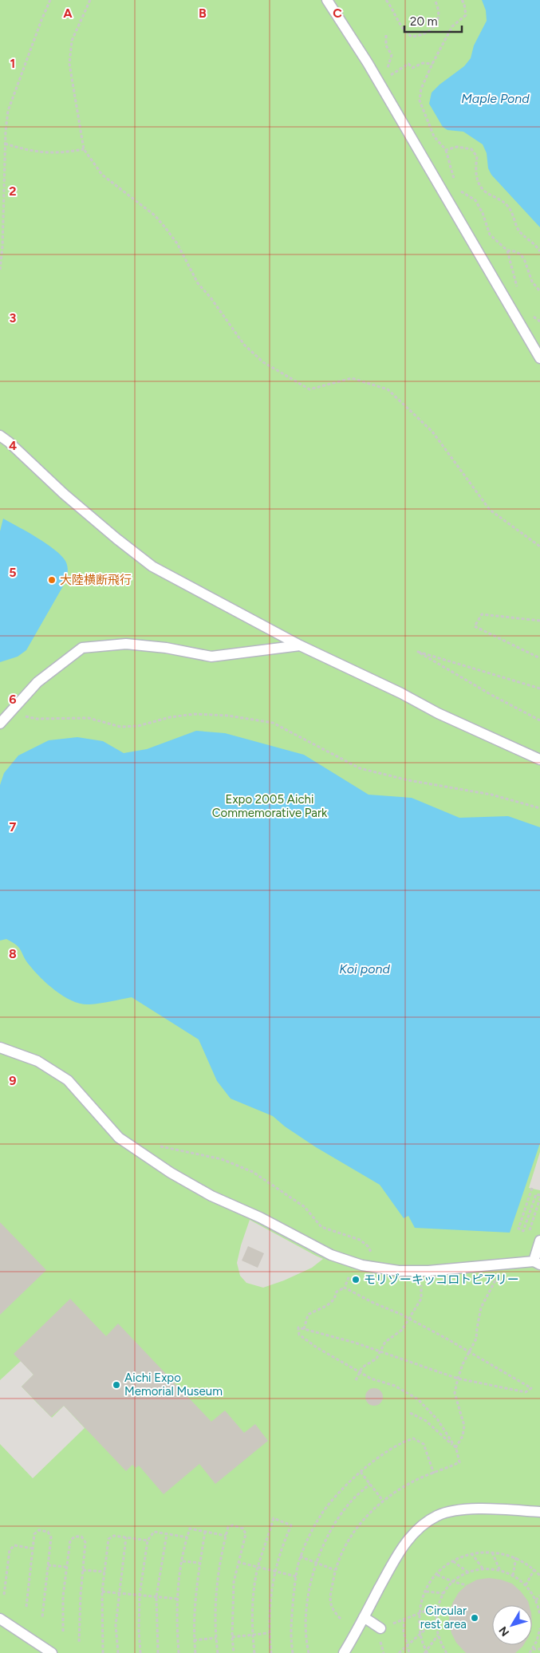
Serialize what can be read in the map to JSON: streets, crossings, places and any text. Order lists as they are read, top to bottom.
{
  "water": ["Maple Pond", "Koi pond"],
  "parks": ["Expo 2005 Aichi Commemorative Park"],
  "places": [
    "大陸横断飛行",
    "モリゾーキッコロトピアリー",
    "Aichi Expo Memorial Museum",
    "Circular rest area"
  ],
  "scale_bar": "20 m",
  "north": "bottom left",
  "grid": {
    "columns": ["A", "B", "C"],
    "rows": [
      "1",
      "2",
      "3",
      "4",
      "5",
      "6",
      "7",
      "8",
      "9"
    ]
  }
}
